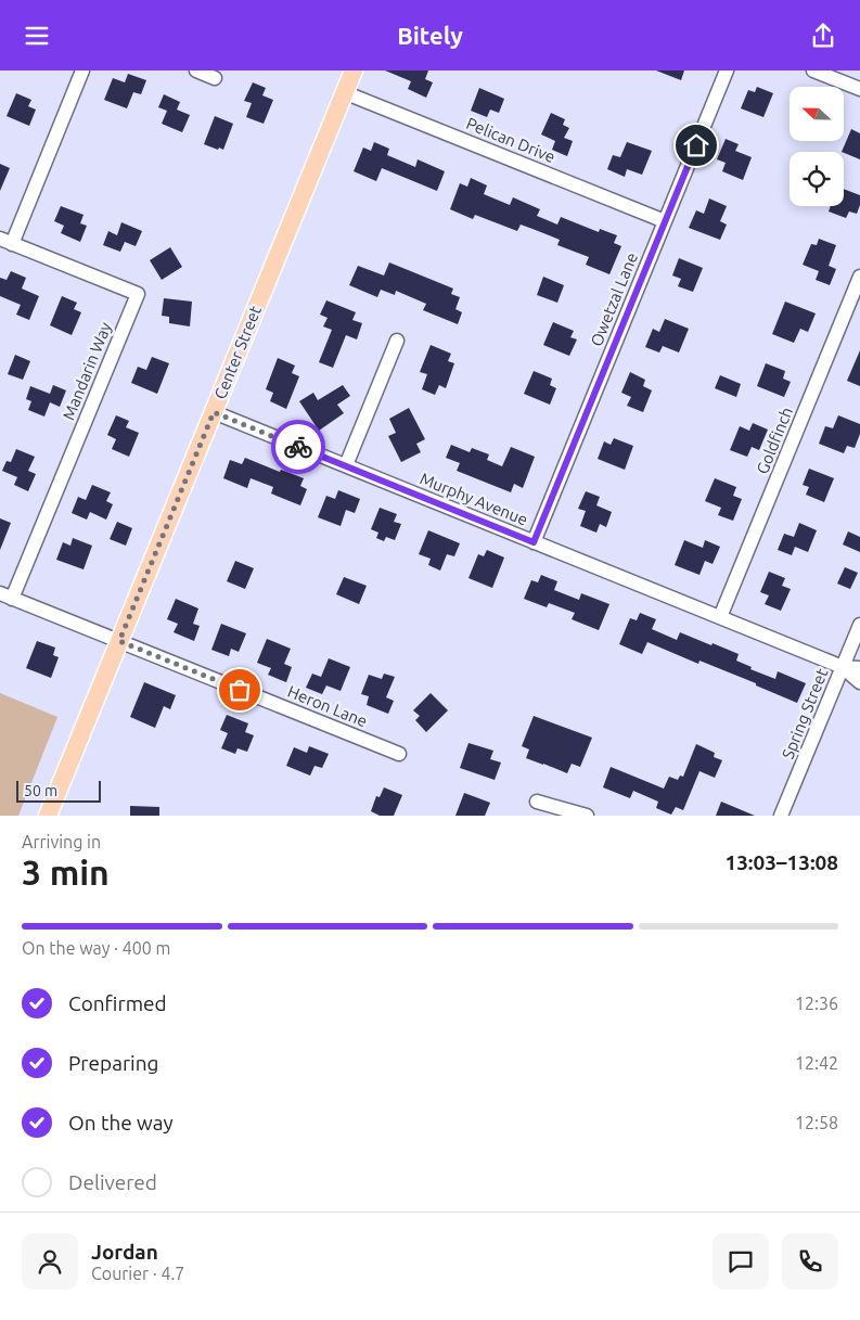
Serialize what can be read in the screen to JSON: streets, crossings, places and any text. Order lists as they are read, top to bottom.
{
  "streets": {
    "main road": ["Center Street"],
    "street": [
      "Pelican Drive",
      "Owetzal Lane",
      "Mandarin Way",
      "Goldfinch",
      "Murphy Avenue",
      "Heron Lane",
      "Spring Street"
    ]
  },
  "crossings": [
    ["Pelican Drive", "Owetzal Lane"],
    ["Pelican Drive", "Center Street"],
    ["Owetzal Lane", "Murphy Avenue"],
    ["Center Street", "Murphy Avenue"],
    ["Center Street", "Heron Lane"],
    ["Mandarin Way", "Heron Lane"],
    ["Goldfinch", "Murphy Avenue"],
    ["Murphy Avenue", "Spring Street"]
  ],
  "scale_bar": "50 m",
  "north": "left",
  "page": {
    "header": "Bitely",
    "scale": "50 m",
    "heading": ["3 min", "Arriving in", "13:03–13:08"],
    "panel": ["Jordan", "Courier · 4.7"],
    "bar": "On the way · 400 m",
    "list": [
      ["Confirmed", "12:36"],
      ["Preparing", "12:42"],
      ["On the way", "12:58"],
      "Delivered"
    ]
  }
}
